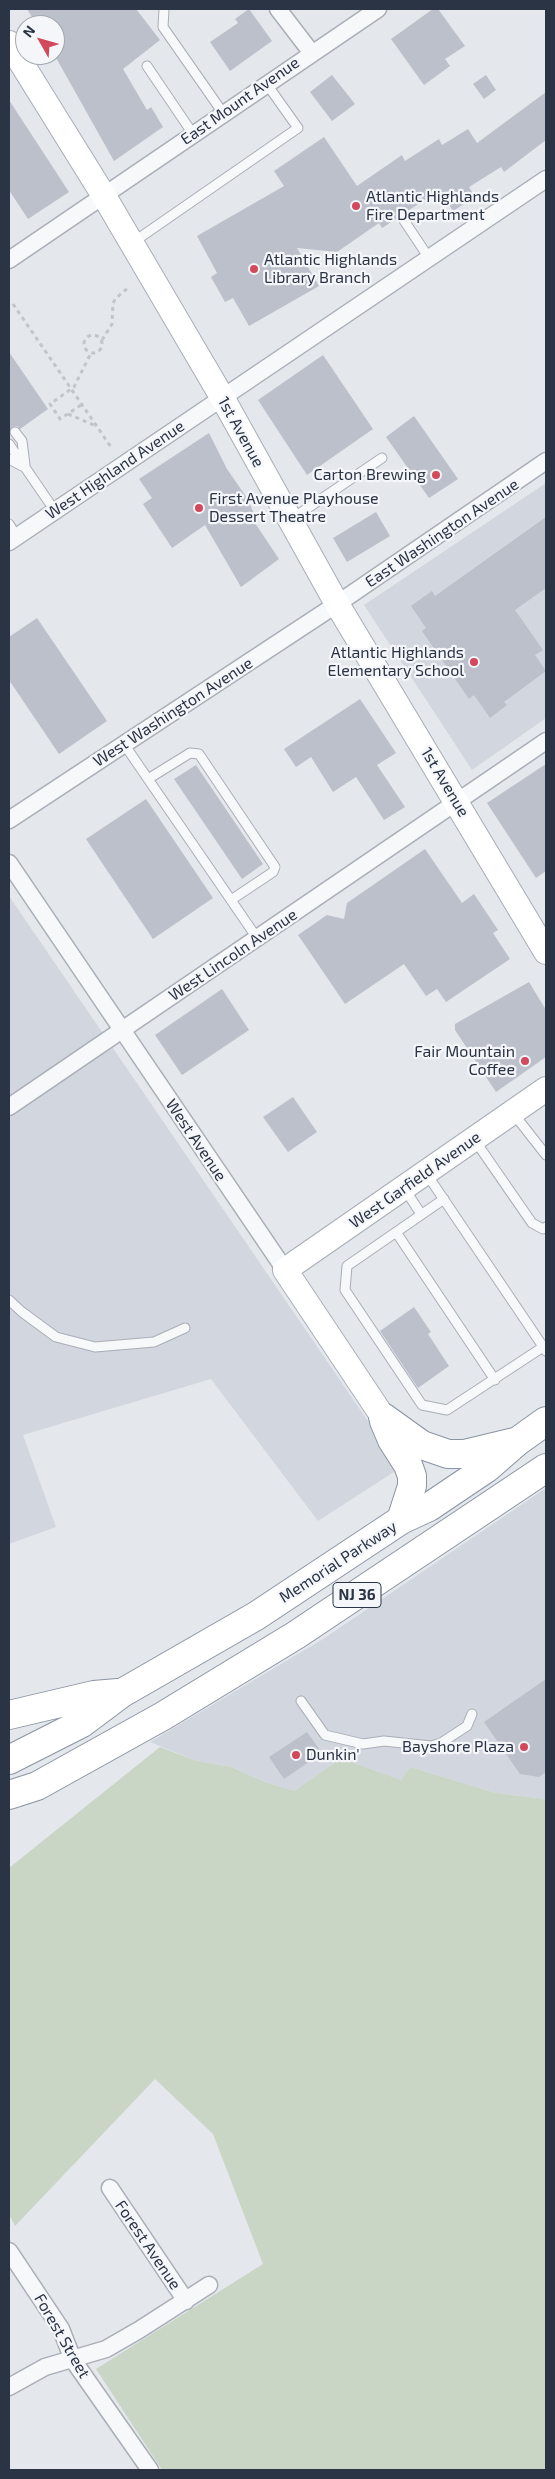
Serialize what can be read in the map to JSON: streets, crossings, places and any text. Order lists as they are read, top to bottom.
{
  "streets": {
    "highway": ["Memorial Parkway", "NJ 36"],
    "street": [
      "East Mount Avenue",
      "1st Avenue",
      "West Highland Avenue",
      "East Washington Avenue",
      "West Washington Avenue",
      "West Lincoln Avenue",
      "West Avenue",
      "West Garfield Avenue",
      "Forest Avenue",
      "Forest Street"
    ]
  },
  "crossings": [
    ["East Mount Avenue", "1st Avenue"],
    ["1st Avenue", "West Highland Avenue"],
    ["1st Avenue", "East Washington Avenue"],
    ["1st Avenue", "West Washington Avenue"],
    ["1st Avenue", "West Lincoln Avenue"],
    ["East Washington Avenue", "West Washington Avenue"],
    ["West Lincoln Avenue", "West Avenue"],
    ["West Avenue", "West Garfield Avenue"],
    ["Memorial Parkway", "NJ 36"]
  ],
  "places": [
    "Atlantic Highlands Fire Department",
    "Atlantic Highlands Library Branch",
    "Carton Brewing",
    "First Avenue Playhouse Dessert Theatre",
    "Atlantic Highlands Elementary School",
    "Fair Mountain Coffee",
    "Bayshore Plaza",
    "Dunkin'"
  ],
  "north": "top left"
}
